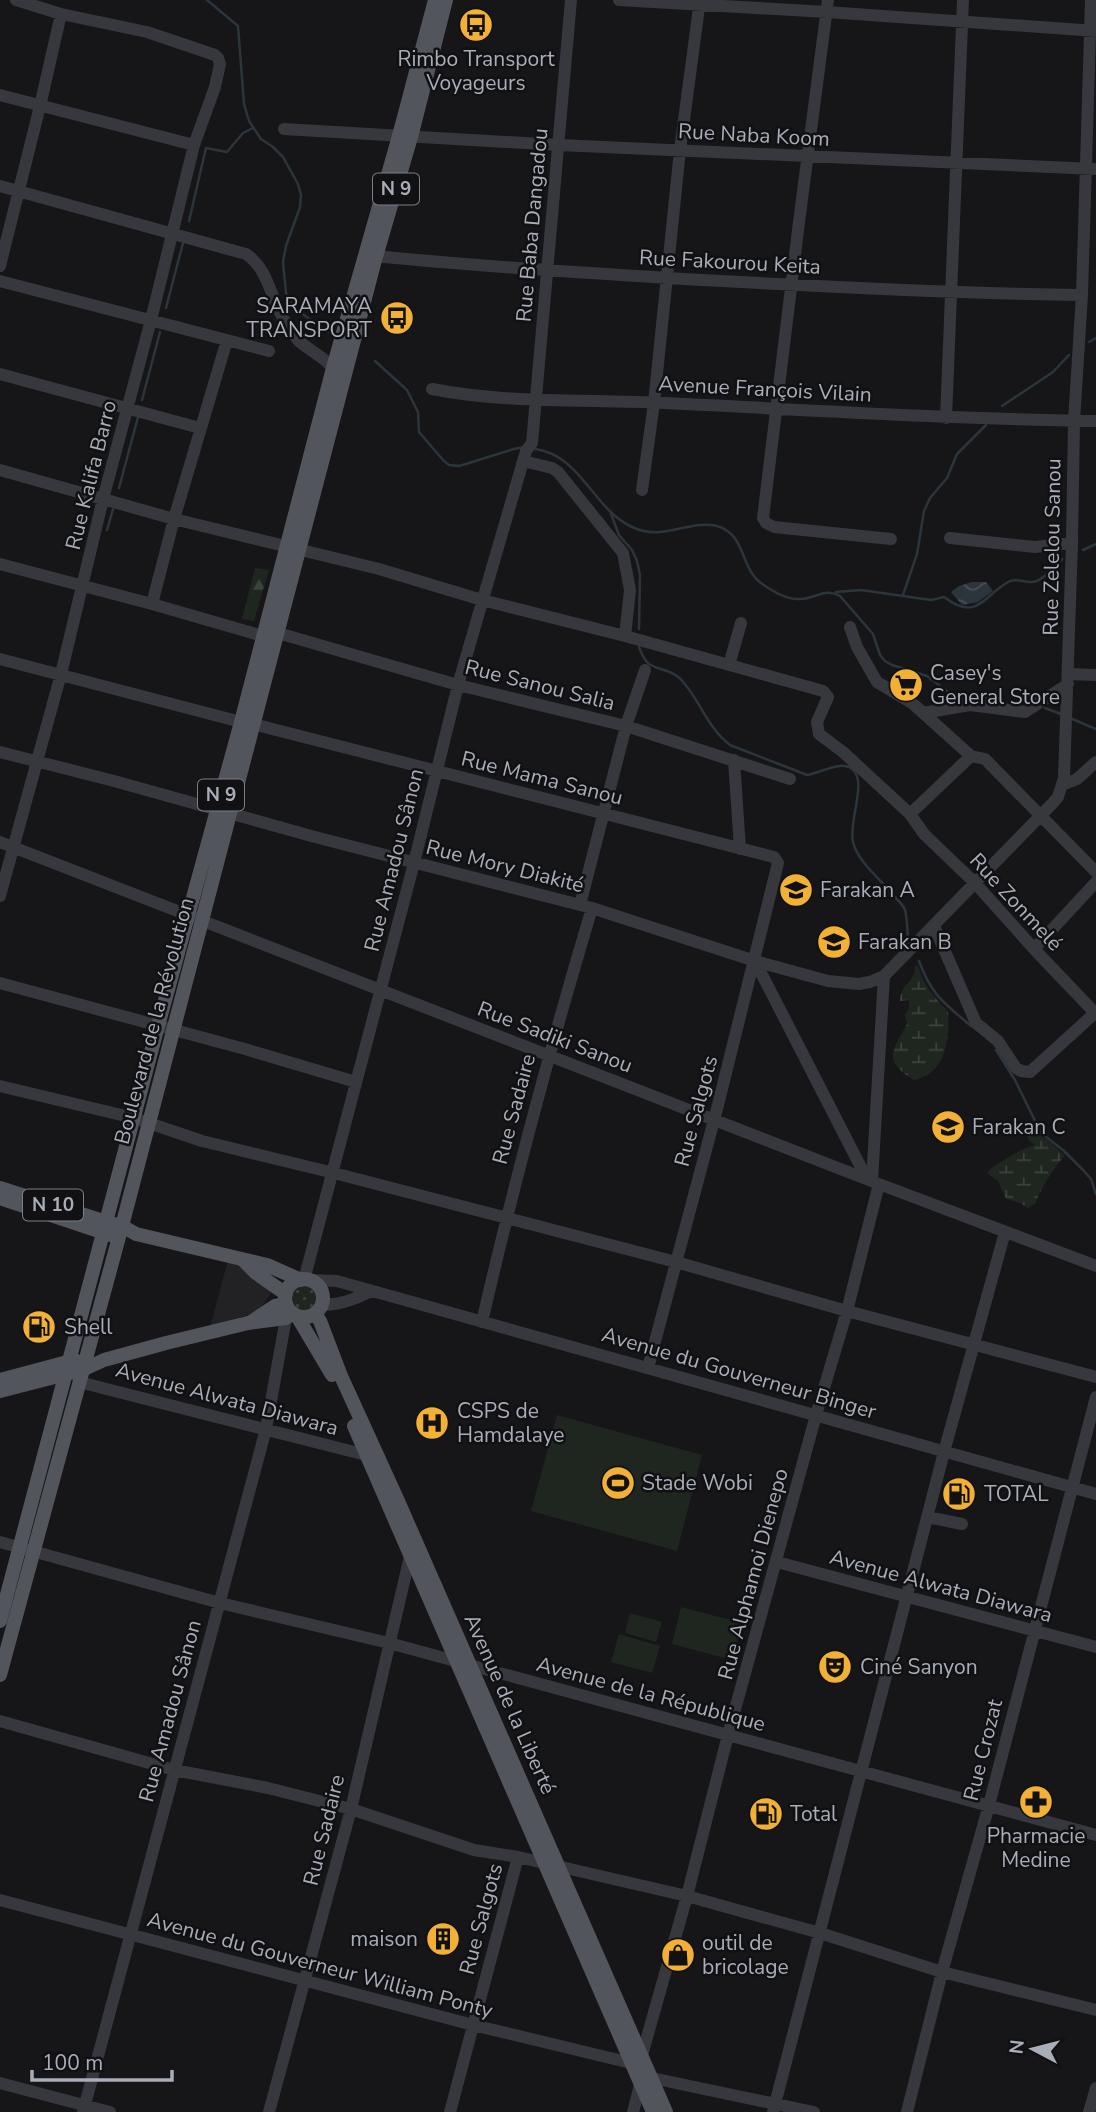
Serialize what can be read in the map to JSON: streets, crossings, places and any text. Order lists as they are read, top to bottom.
{
  "streets": {
    "main road": [
      "N 9",
      "Boulevard de la Révolution",
      "N 10",
      "Avenue du Gouverneur Binger",
      "Avenue de la Liberté"
    ],
    "street": [
      "Rue Naba Koom",
      "Rue Baba Dangadou",
      "Rue Fakourou Keita",
      "Avenue François Vilain",
      "Rue Kalifa Barro",
      "Rue Zelelou Sanou",
      "Rue Sanou Salia",
      "Rue Mama Sanou",
      "Rue Amadou Sânon",
      "Rue Mory Diakité",
      "Rue Zonmelé",
      "Rue Sadiki Sanou",
      "Rue Sadaire",
      "Rue Salgots",
      "Avenue Alwata Diawara",
      "Rue Alphamoi Dienepo",
      "Avenue de la République",
      "Rue Crozat",
      "Avenue du Gouverneur William Ponty"
    ]
  },
  "crossings": [
    ["Rue Naba Koom", "N 9"],
    ["Rue Naba Koom", "Rue Baba Dangadou"],
    ["Rue Naba Koom", "Rue Zelelou Sanou"],
    ["N 9", "Rue Fakourou Keita"],
    ["N 9", "Boulevard de la Révolution"],
    ["Rue Baba Dangadou", "Rue Fakourou Keita"],
    ["Rue Baba Dangadou", "Avenue François Vilain"],
    ["Rue Baba Dangadou", "Rue Amadou Sânon"],
    ["Rue Fakourou Keita", "Rue Zelelou Sanou"],
    ["Avenue François Vilain", "Rue Zelelou Sanou"],
    ["Rue Kalifa Barro", "Rue Mama Sanou"],
    ["Rue Kalifa Barro", "Rue Mory Diakité"],
    ["Rue Kalifa Barro", "Rue Sadiki Sanou"],
    ["Rue Sanou Salia", "Rue Amadou Sânon"],
    ["Rue Sanou Salia", "Boulevard de la Révolution"],
    ["Rue Sanou Salia", "Rue Sadaire"],
    ["Rue Mama Sanou", "Rue Amadou Sânon"],
    ["Rue Mama Sanou", "Boulevard de la Révolution"],
    ["Rue Mama Sanou", "Rue Sadaire"],
    ["Rue Mama Sanou", "Rue Salgots"],
    ["Rue Amadou Sânon", "Rue Mory Diakité"],
    ["Rue Amadou Sânon", "Rue Sadiki Sanou"],
    ["Rue Amadou Sânon", "Avenue du Gouverneur Binger"],
    ["Rue Amadou Sânon", "Avenue Alwata Diawara"],
    ["Rue Amadou Sânon", "Avenue de la République"],
    ["Rue Amadou Sânon", "Avenue de la Liberté"],
    ["Rue Amadou Sânon", "Avenue du Gouverneur William Ponty"],
    ["Rue Mory Diakité", "Boulevard de la Révolution"],
    ["Rue Mory Diakité", "Rue Sadaire"],
    ["Rue Mory Diakité", "Rue Salgots"],
    ["Rue Mory Diakité", "Rue Alphamoi Dienepo"],
    ["Boulevard de la Révolution", "Rue Sadiki Sanou"],
    ["Boulevard de la Révolution", "N 10"],
    ["Boulevard de la Révolution", "Avenue du Gouverneur Binger"],
    ["Boulevard de la Révolution", "Avenue Alwata Diawara"],
    ["Boulevard de la Révolution", "Avenue de la République"],
    ["Rue Sadiki Sanou", "Rue Sadaire"],
    ["Rue Sadiki Sanou", "Rue Salgots"],
    ["Rue Sadiki Sanou", "Rue Alphamoi Dienepo"],
    ["Rue Sadaire", "Avenue du Gouverneur Binger"],
    ["Rue Sadaire", "Avenue de la République"],
    ["Rue Sadaire", "Avenue de la Liberté"],
    ["Rue Sadaire", "Avenue du Gouverneur William Ponty"],
    ["Rue Salgots", "Avenue du Gouverneur Binger"],
    ["Rue Salgots", "Avenue du Gouverneur William Ponty"],
    ["N 10", "Avenue du Gouverneur Binger"],
    ["Avenue du Gouverneur Binger", "Rue Alphamoi Dienepo"],
    ["Avenue du Gouverneur Binger", "Avenue de la Liberté"],
    ["Avenue du Gouverneur Binger", "Rue Crozat"],
    ["Avenue Alwata Diawara", "Rue Alphamoi Dienepo"],
    ["Avenue Alwata Diawara", "Avenue de la Liberté"],
    ["Avenue Alwata Diawara", "Rue Crozat"],
    ["Rue Alphamoi Dienepo", "Avenue de la République"],
    ["Rue Alphamoi Dienepo", "Avenue de la Liberté"],
    ["Rue Alphamoi Dienepo", "Avenue du Gouverneur William Ponty"],
    ["Avenue de la République", "Avenue de la Liberté"],
    ["Avenue de la République", "Rue Crozat"],
    ["Avenue de la Liberté", "Avenue du Gouverneur William Ponty"]
  ],
  "places": {
    "bus stop": ["Rimbo Transport Voyageurs", "SARAMAYA TRANSPORT"],
    "supermarket": ["Casey's General Store"],
    "school or university": ["Farakan A", "Farakan B", "Farakan C"],
    "fuel station": ["Shell", "TOTAL", "Total"],
    "hospital": ["CSPS de Hamdalaye"],
    "sports": ["Stade Wobi"],
    "theatre": ["Ciné Sanyon"],
    "pharmacy": ["Pharmacie Medine"],
    "building": ["maison"],
    "shop": ["outil de bricolage"]
  },
  "scale_bar": "100 m",
  "north": "left"
}
